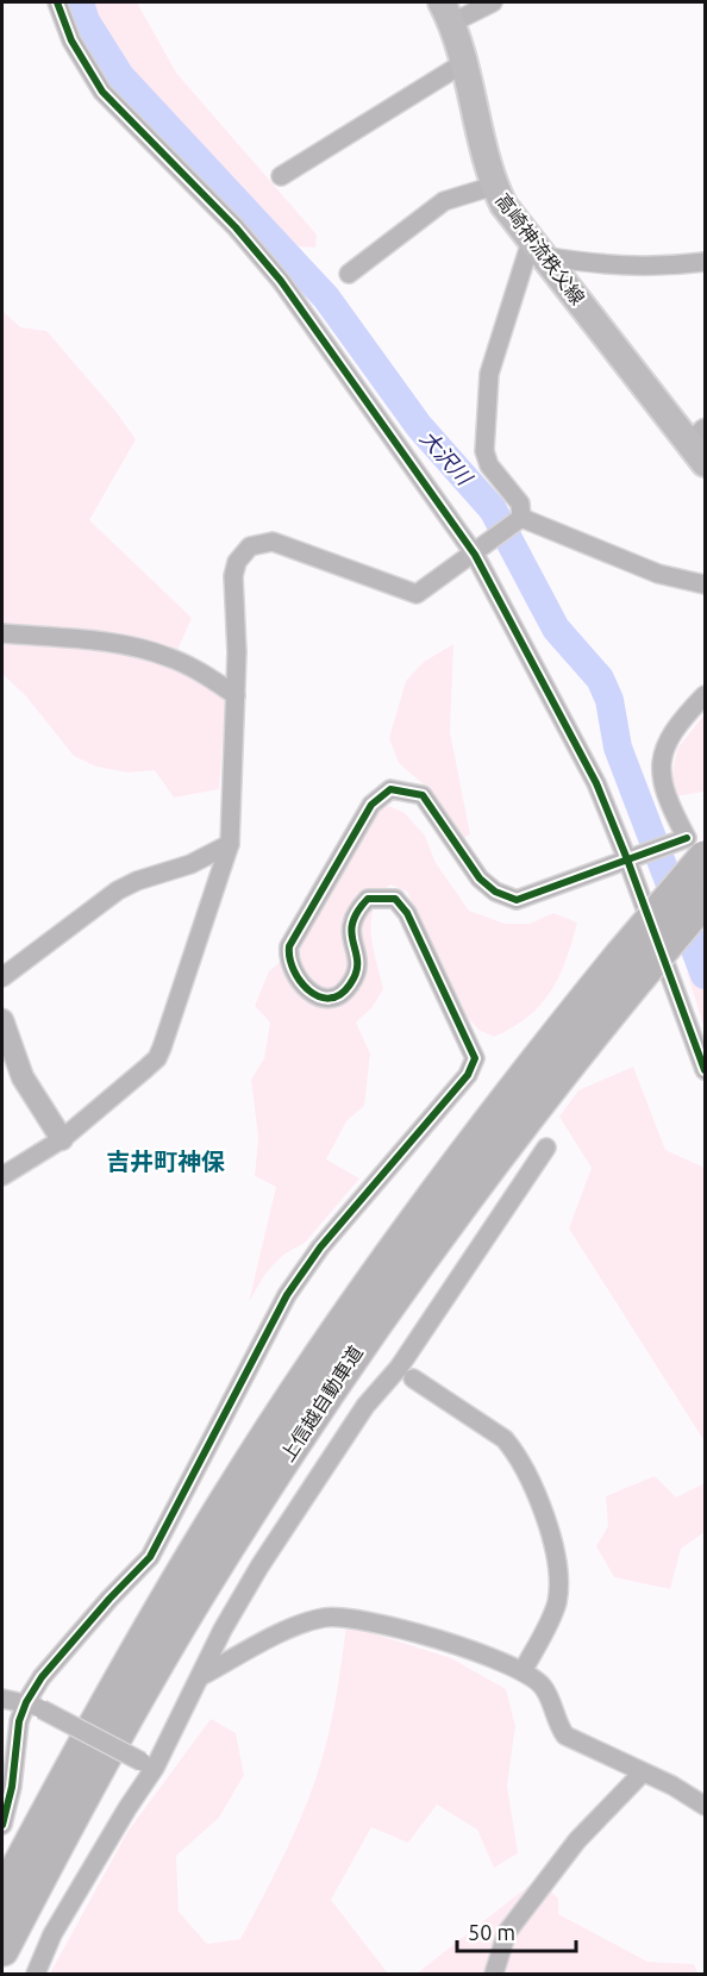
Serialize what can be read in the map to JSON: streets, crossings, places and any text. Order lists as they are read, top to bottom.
{
  "streets": {
    "highway": ["上信越自動車道"],
    "main road": ["高崎神流秩父線"]
  },
  "districts": ["吉井町神保"],
  "water": ["大沢川"],
  "scale_bar": "50 m"
}
